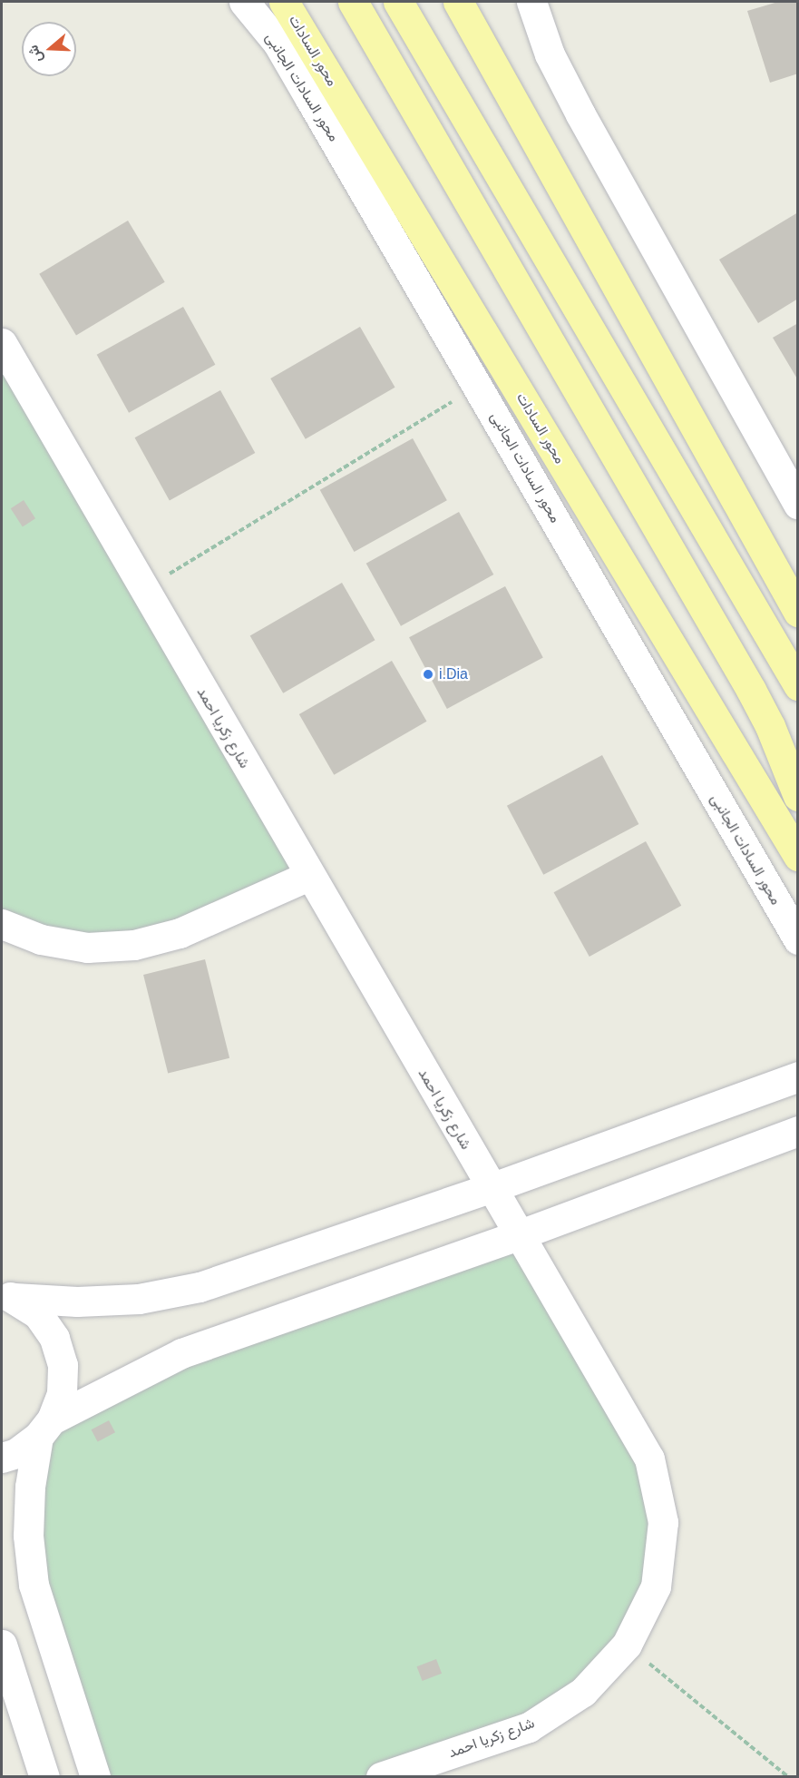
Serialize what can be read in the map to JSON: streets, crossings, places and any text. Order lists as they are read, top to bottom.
{
  "streets": {
    "main road": ["محور السادات"],
    "street": ["محور السادات الجانبى", "شارع زكريا احمد"]
  },
  "places": ["i.Dia"],
  "north": "left"
}
